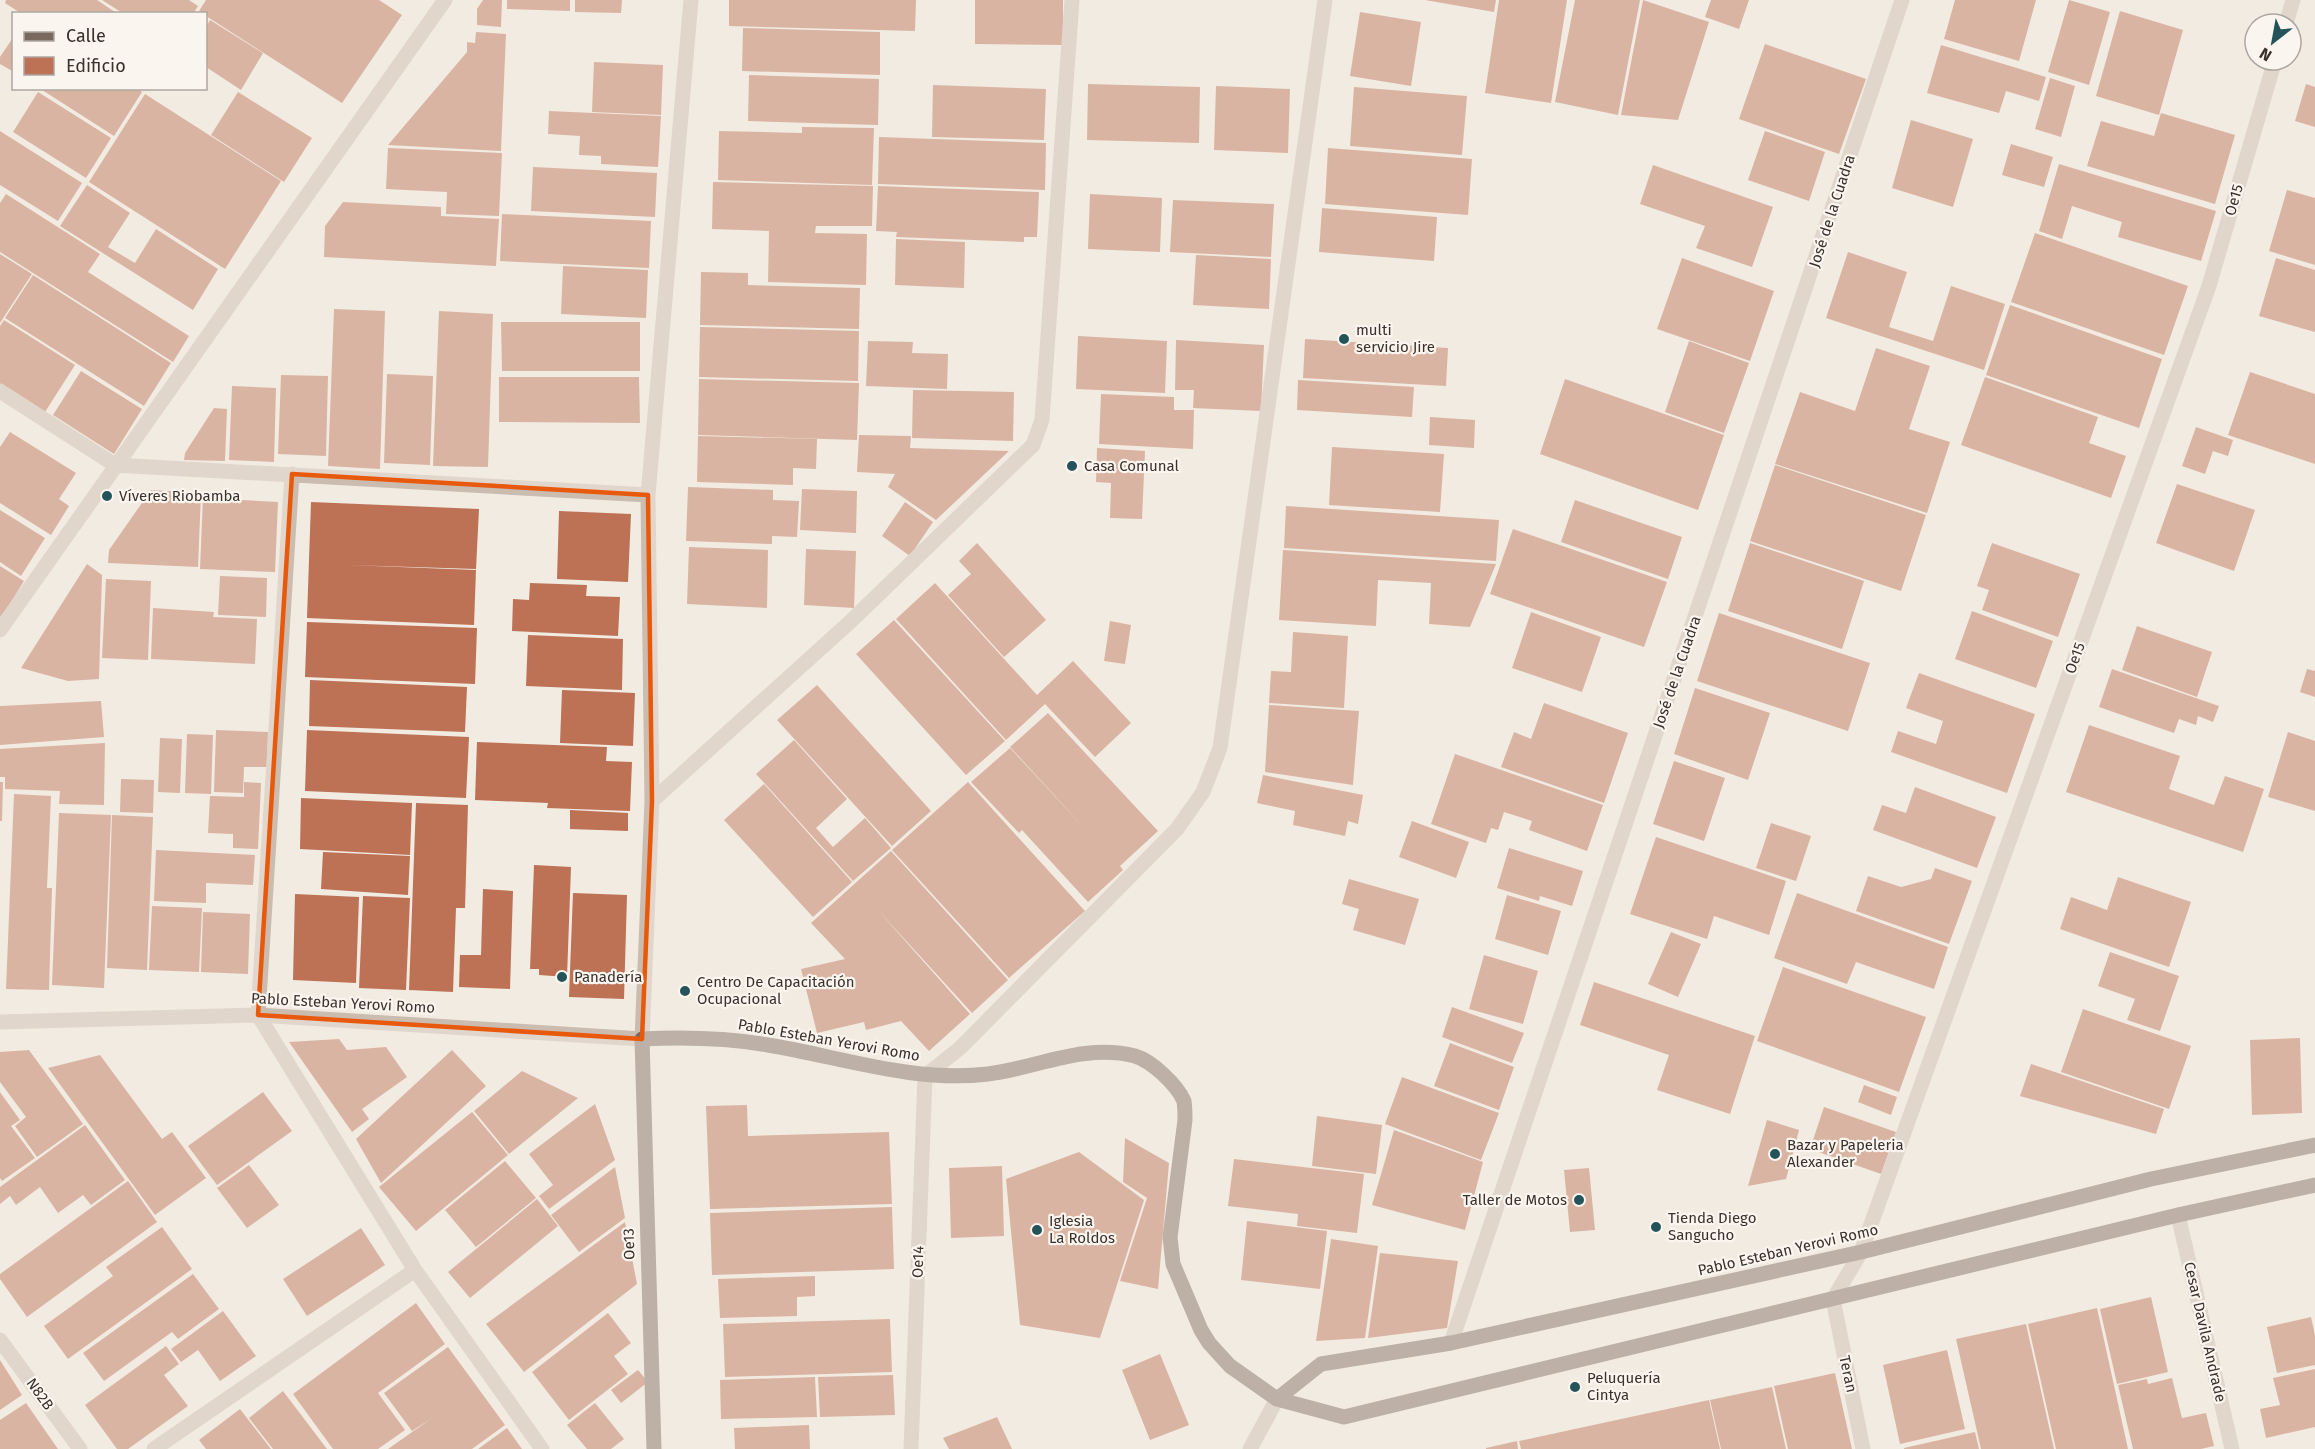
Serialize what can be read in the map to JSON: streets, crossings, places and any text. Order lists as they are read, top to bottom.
{
  "streets": {
    "main road": ["Pablo Esteban Yerovi Romo", "Oe13"],
    "street": [
      "Oe15",
      "José de la Cuadra",
      "Oe14",
      "Cesar Davila Andrade",
      "Teran",
      "N82B"
    ]
  },
  "crossings": [
    ["Oe15", "Pablo Esteban Yerovi Romo"],
    ["Oe15", "Teran"],
    ["José de la Cuadra", "Pablo Esteban Yerovi Romo"],
    ["Pablo Esteban Yerovi Romo", "Oe13"],
    ["Pablo Esteban Yerovi Romo", "Oe14"],
    ["Pablo Esteban Yerovi Romo", "Cesar Davila Andrade"],
    ["Pablo Esteban Yerovi Romo", "Teran"]
  ],
  "places": [
    "multi servicio Jire",
    "Casa Comunal",
    "Víveres Riobamba",
    "Panadería",
    "Centro De Capacitación Ocupacional",
    "Bazar y Papeleria Alexander",
    "Taller de Motos",
    "Tienda Diego Sangucho",
    "Iglesia La Roldos",
    "Peluquería Cintya"
  ],
  "legend": ["Calle", "Edificio"],
  "north": "bottom left"
}
